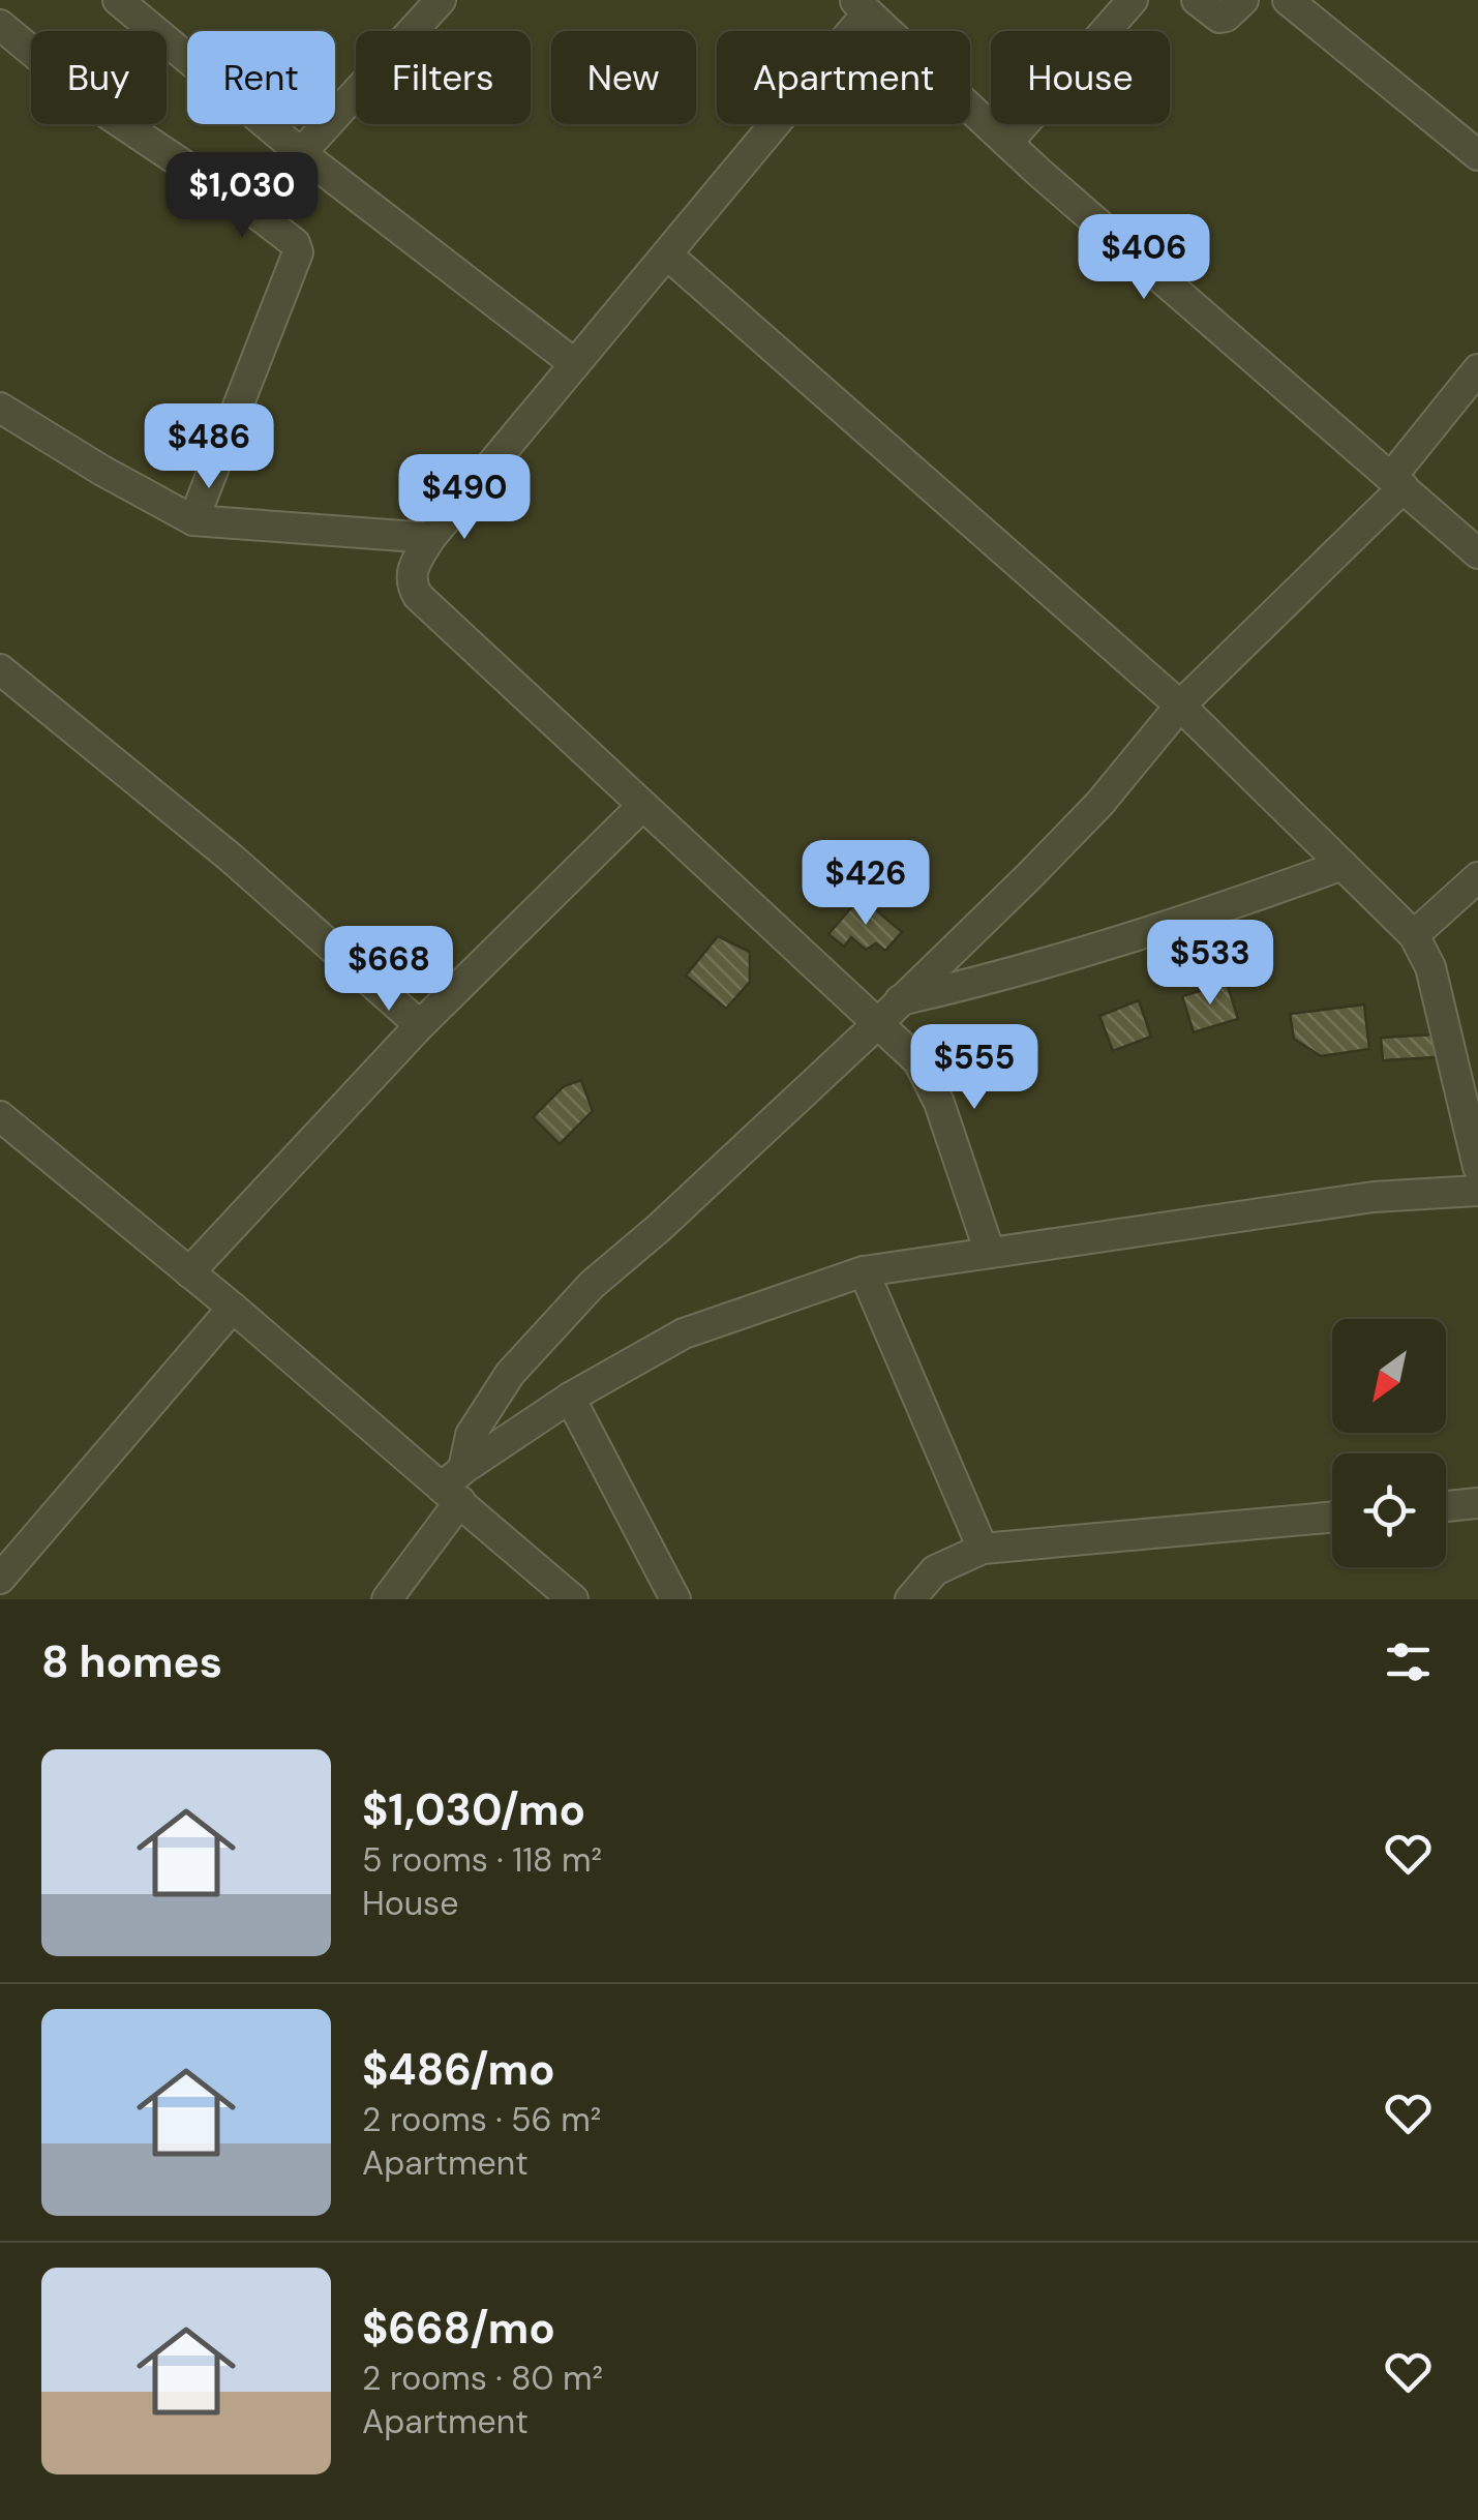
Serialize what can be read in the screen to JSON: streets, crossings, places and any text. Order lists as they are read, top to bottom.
{
  "north": "bottom left",
  "page": {
    "chip": [
      "Buy",
      "Rent",
      "Filters",
      "New",
      "Apartment",
      "House"
    ],
    "price": [
      "$1,030",
      "$406",
      "$486",
      "$490",
      "$426",
      "$533",
      "$668",
      "$555"
    ],
    "heading": "8 homes",
    "list": [
      {
        "name": "$1,030/mo",
        "note": "5 rooms · 118 m² · House"
      },
      {
        "name": "$486/mo",
        "note": "2 rooms · 56 m² · Apartment"
      },
      {
        "name": "$668/mo",
        "note": "2 rooms · 80 m² · Apartment"
      }
    ]
  }
}
